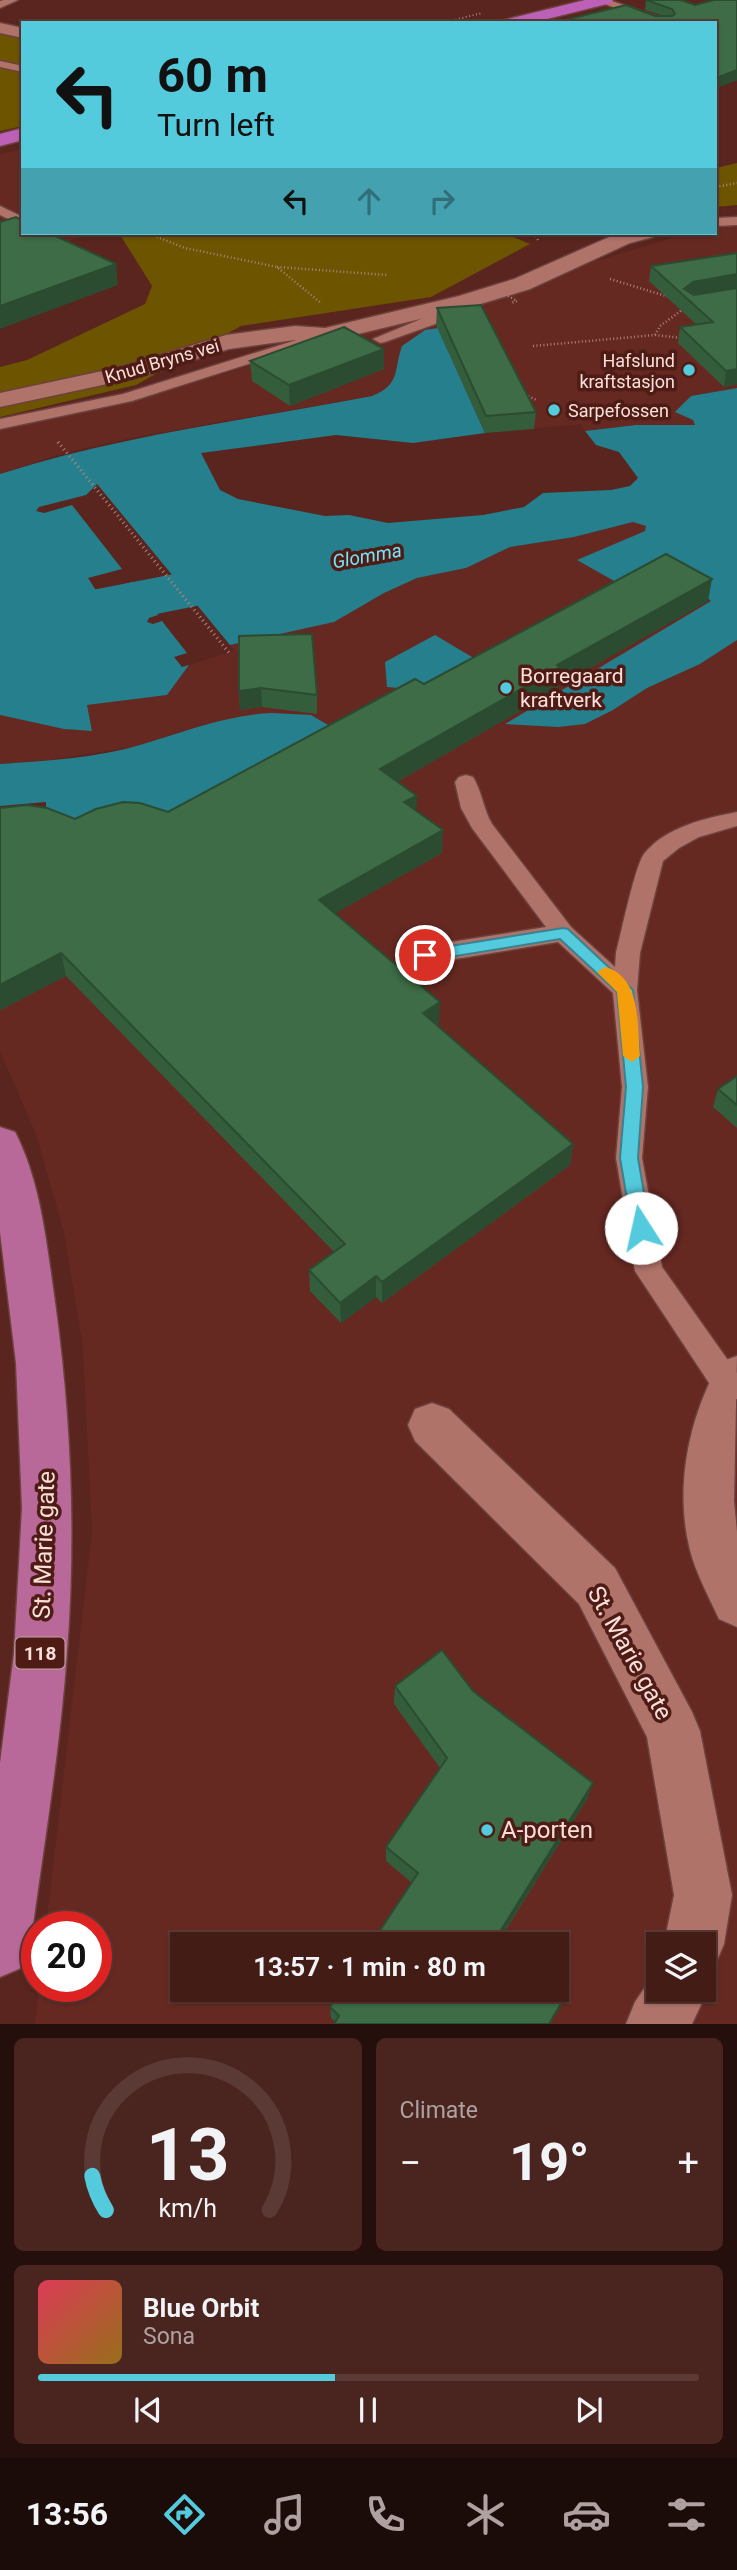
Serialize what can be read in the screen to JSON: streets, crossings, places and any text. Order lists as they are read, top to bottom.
{
  "streets": {
    "main road": ["St. Marie gate", "118"],
    "street": ["Knud Bryns vei"]
  },
  "water": ["Glomma"],
  "places": [
    "Hafslund kraftstasjon",
    "Sarpefossen",
    "Borregaard kraftverk",
    "A-porten"
  ],
  "page": {
    "turn": ["60 m", "Turn left"],
    "limit": "20",
    "trip": "13:57 · 1 min · 80 m",
    "tile": "Climate",
    "heat": ["−", "19°", "+"],
    "song": ["Blue Orbit", "Sona"],
    "tabs": "13:56",
    "gauge": ["13", "km/h"]
  }
}
